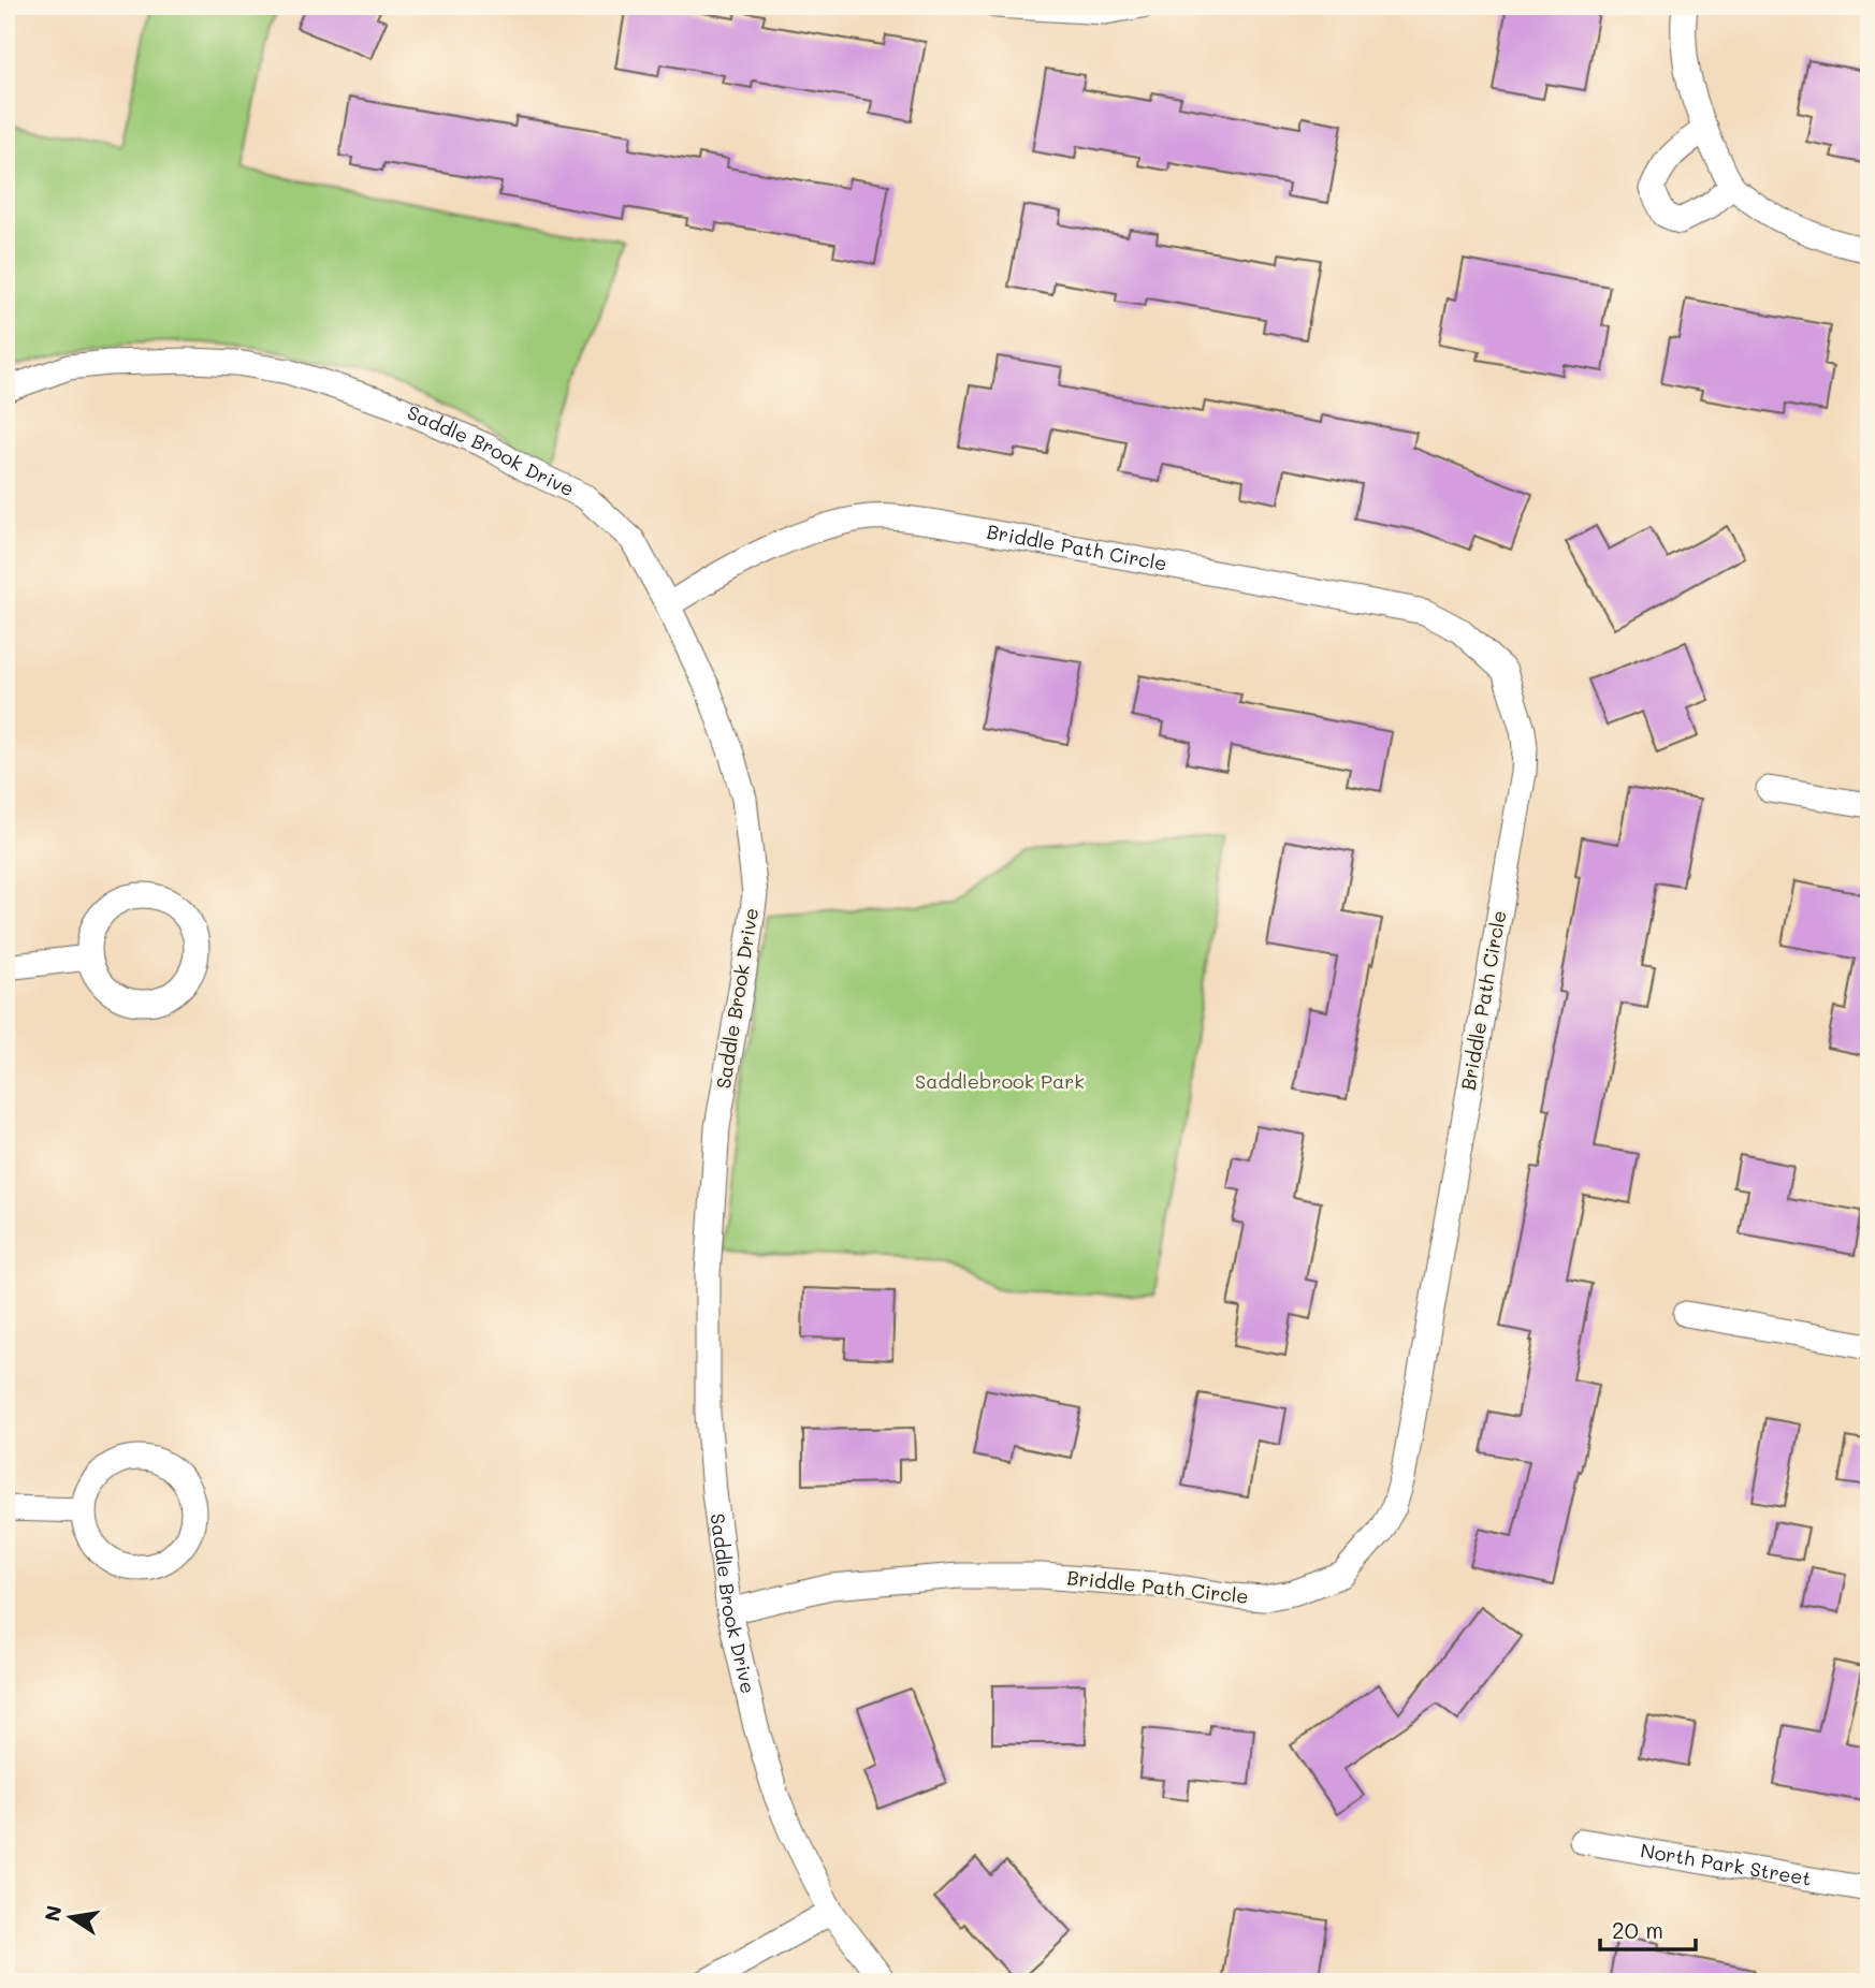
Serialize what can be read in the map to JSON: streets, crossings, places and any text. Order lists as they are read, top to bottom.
{
  "streets": {
    "street": ["Saddle Brook Drive", "Briddle Path Circle", "North Park Street"]
  },
  "crossings": [
    ["Saddle Brook Drive", "Briddle Path Circle"]
  ],
  "parks": ["Saddlebrook Park"],
  "scale_bar": "20 m",
  "north": "left"
}
